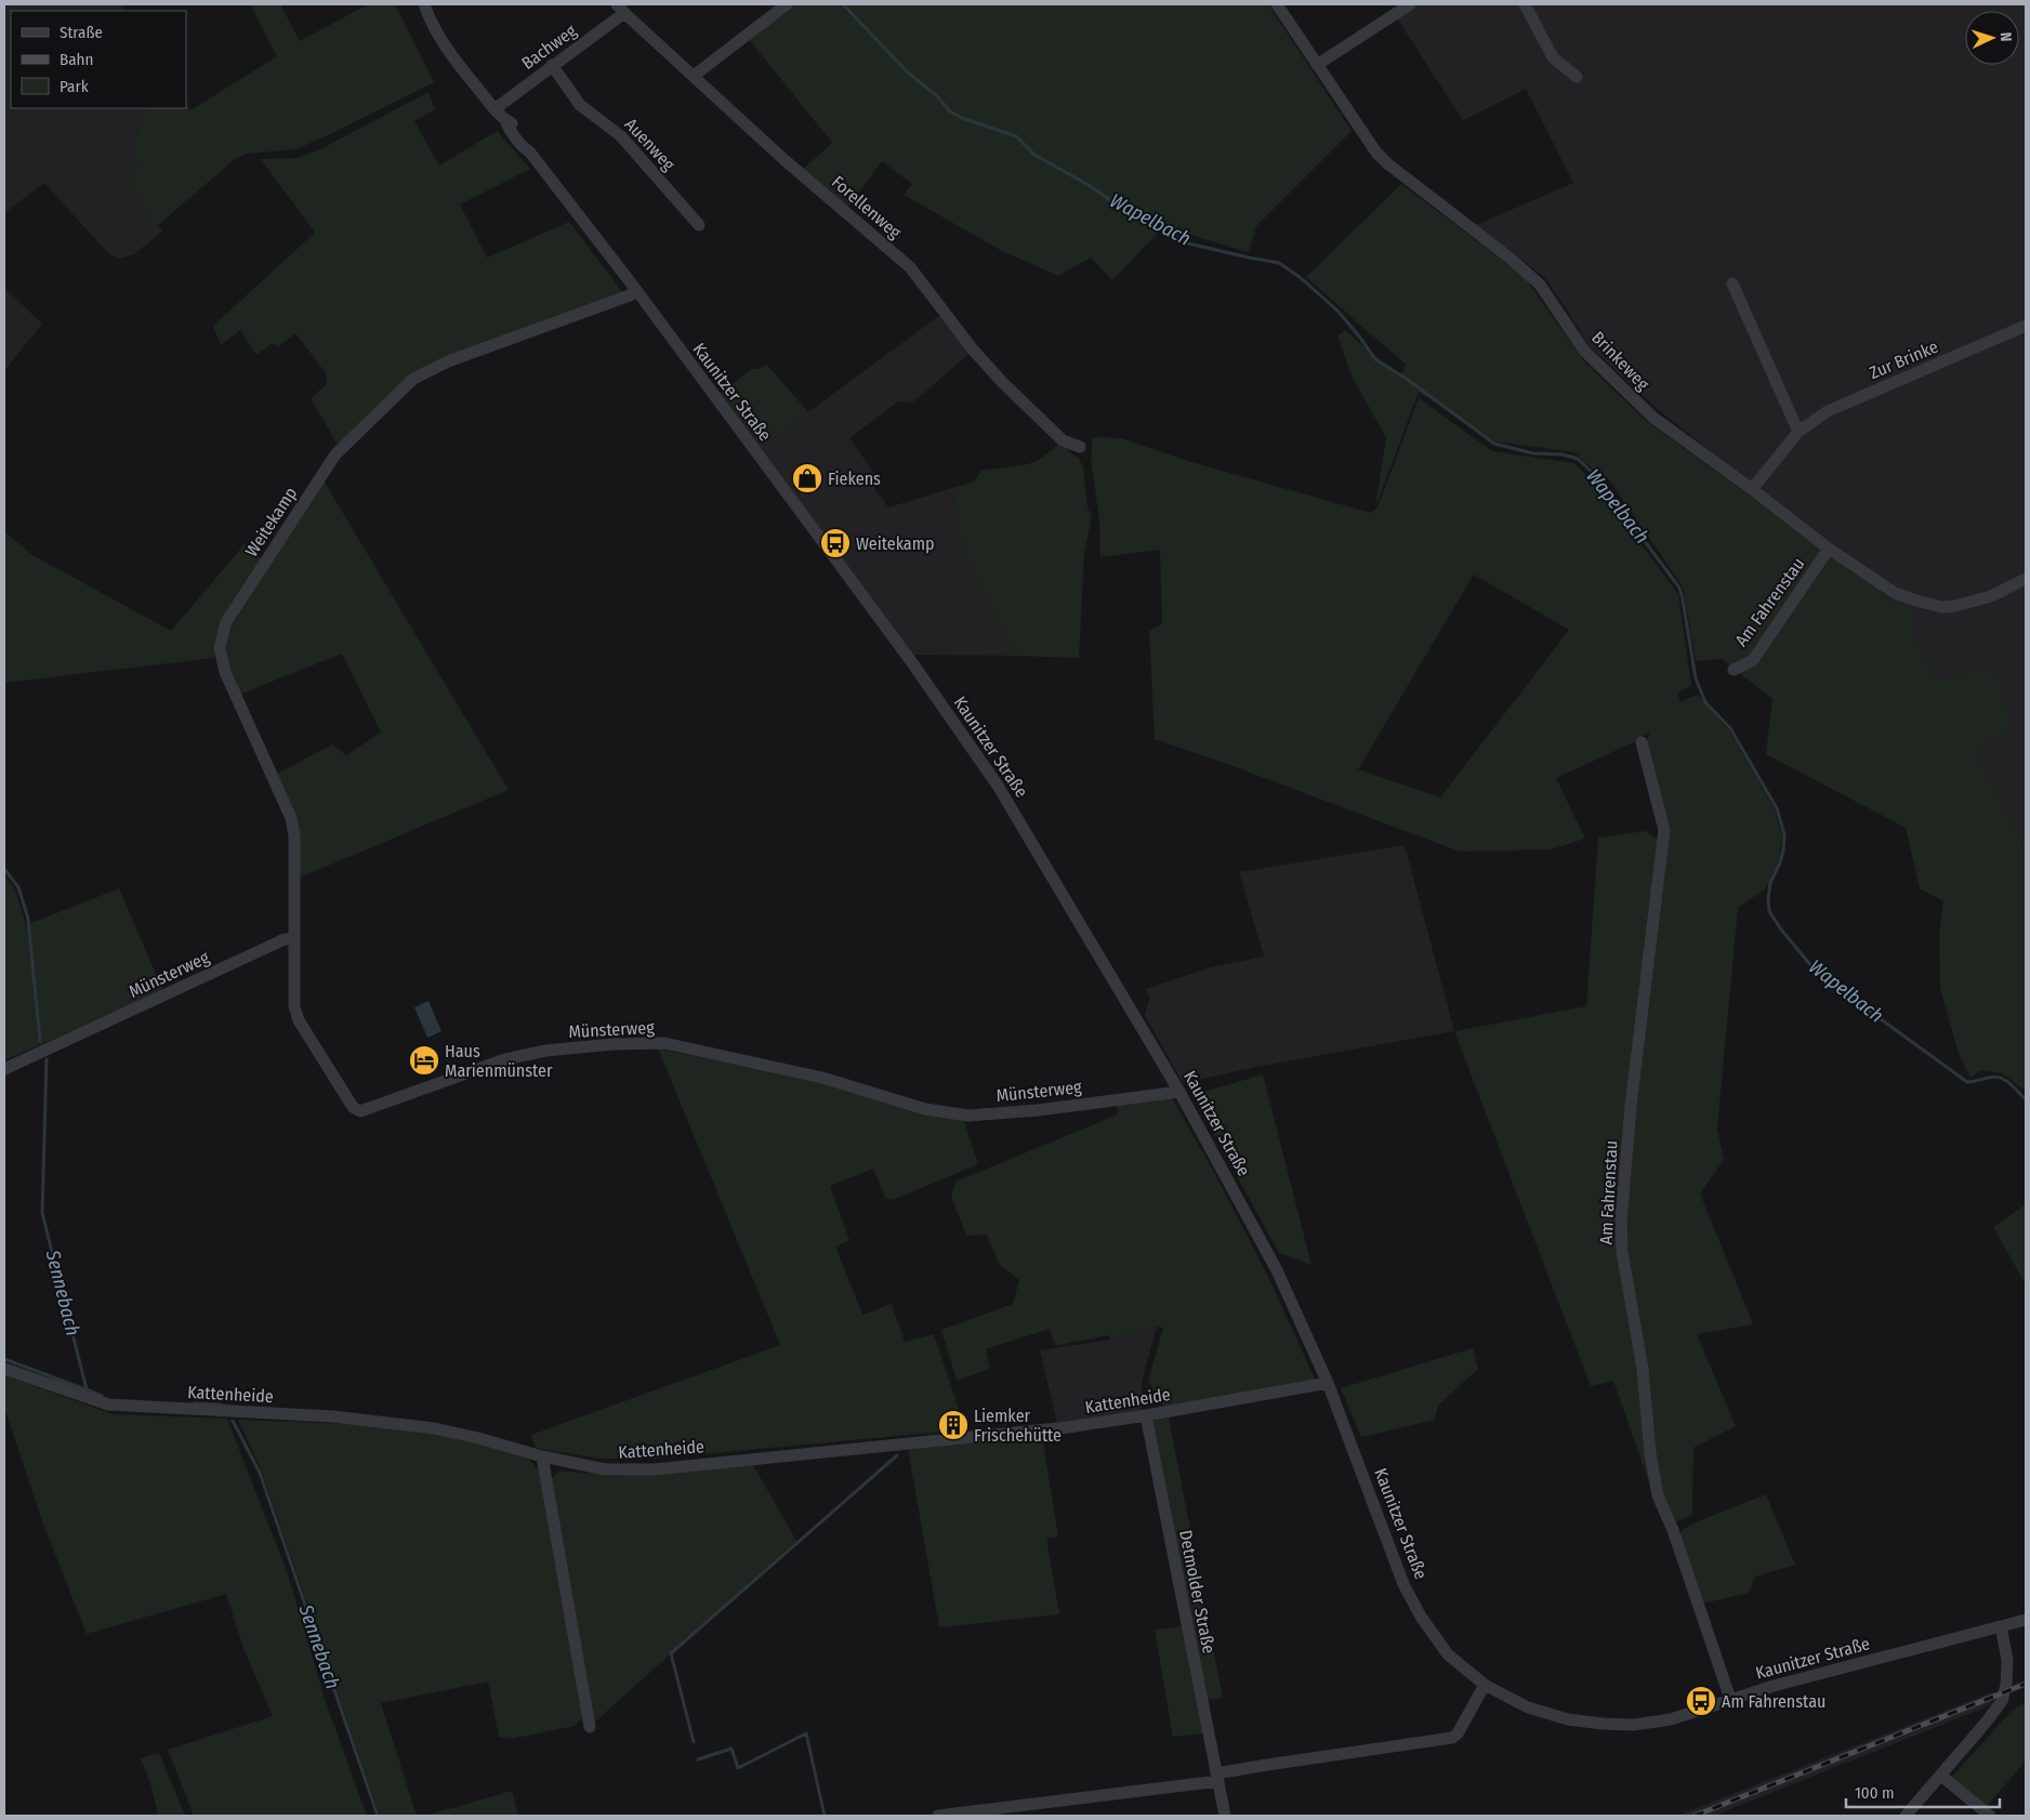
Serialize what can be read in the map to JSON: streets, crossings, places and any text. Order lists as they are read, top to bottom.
{
  "streets": {
    "street": [
      "Bachweg",
      "Auenweg",
      "Forellenweg",
      "Zur Brinke",
      "Brinkeweg",
      "Kaunitzer Straße",
      "Weitekamp",
      "Am Fahrenstau",
      "Münsterweg",
      "Kattenheide",
      "Detmolder Straße"
    ]
  },
  "crossings": [
    ["Bachweg", "Auenweg"],
    ["Bachweg", "Forellenweg"],
    ["Bachweg", "Kaunitzer Straße"],
    ["Zur Brinke", "Brinkeweg"],
    ["Brinkeweg", "Am Fahrenstau"],
    ["Kaunitzer Straße", "Weitekamp"],
    ["Kaunitzer Straße", "Am Fahrenstau"],
    ["Kaunitzer Straße", "Münsterweg"],
    ["Kaunitzer Straße", "Kattenheide"],
    ["Weitekamp", "Münsterweg"],
    ["Kattenheide", "Detmolder Straße"]
  ],
  "water": ["Wapelbach", "Sennebach"],
  "places": {
    "shop": ["Fiekens"],
    "bus stop": ["Weitekamp", "Am Fahrenstau"],
    "hotel": ["Haus Marienmünster"],
    "building": ["Liemker Frischehütte"]
  },
  "legend": ["Straße", "Bahn", "Park"],
  "scale_bar": "100 m",
  "north": "right"
}
